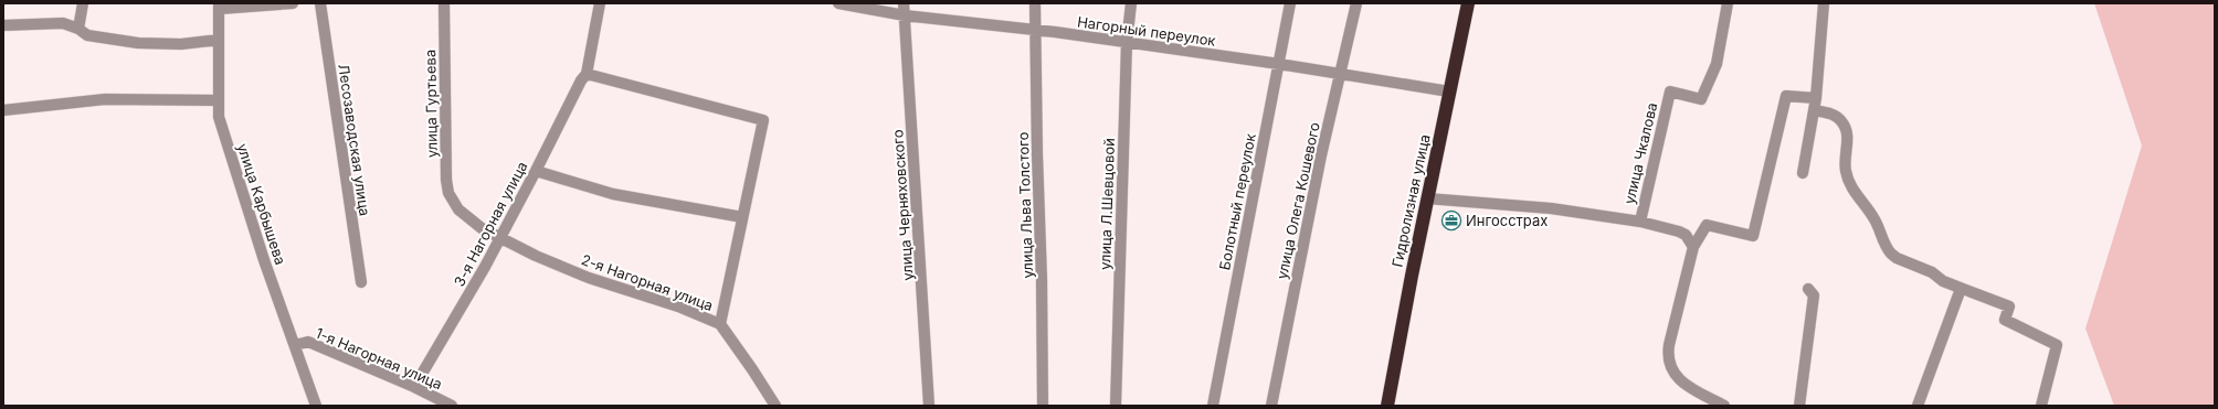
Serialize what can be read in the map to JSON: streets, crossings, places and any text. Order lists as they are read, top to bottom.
{
  "streets": {
    "highway": ["Гидролизная улица"],
    "street": [
      "Нагорный переулок",
      "улица Гуртьева",
      "Лесозаводская улица",
      "улица Чкалова",
      "улица Олега Кошевого",
      "Болотный переулок",
      "улица Карбышева",
      "улица Л.Шевцовой",
      "улица Черняховского",
      "улица Льва Толстого",
      "3-я Нагорная улица",
      "2-я Нагорная улица",
      "1-я Нагорная улица"
    ]
  },
  "crossings": [
    ["Нагорный переулок", "улица Олега Кошевого"],
    ["Нагорный переулок", "Гидролизная улица"],
    ["Нагорный переулок", "Болотный переулок"],
    ["Нагорный переулок", "улица Л.Шевцовой"],
    ["Нагорный переулок", "улица Черняховского"],
    ["Нагорный переулок", "улица Льва Толстого"],
    ["улица Гуртьева", "2-я Нагорная улица"],
    ["улица Чкалова", "Гидролизная улица"],
    ["улица Карбышева", "1-я Нагорная улица"],
    ["3-я Нагорная улица", "2-я Нагорная улица"],
    ["3-я Нагорная улица", "1-я Нагорная улица"]
  ],
  "places": {
    "office": ["Ингосстрах"]
  }
}
